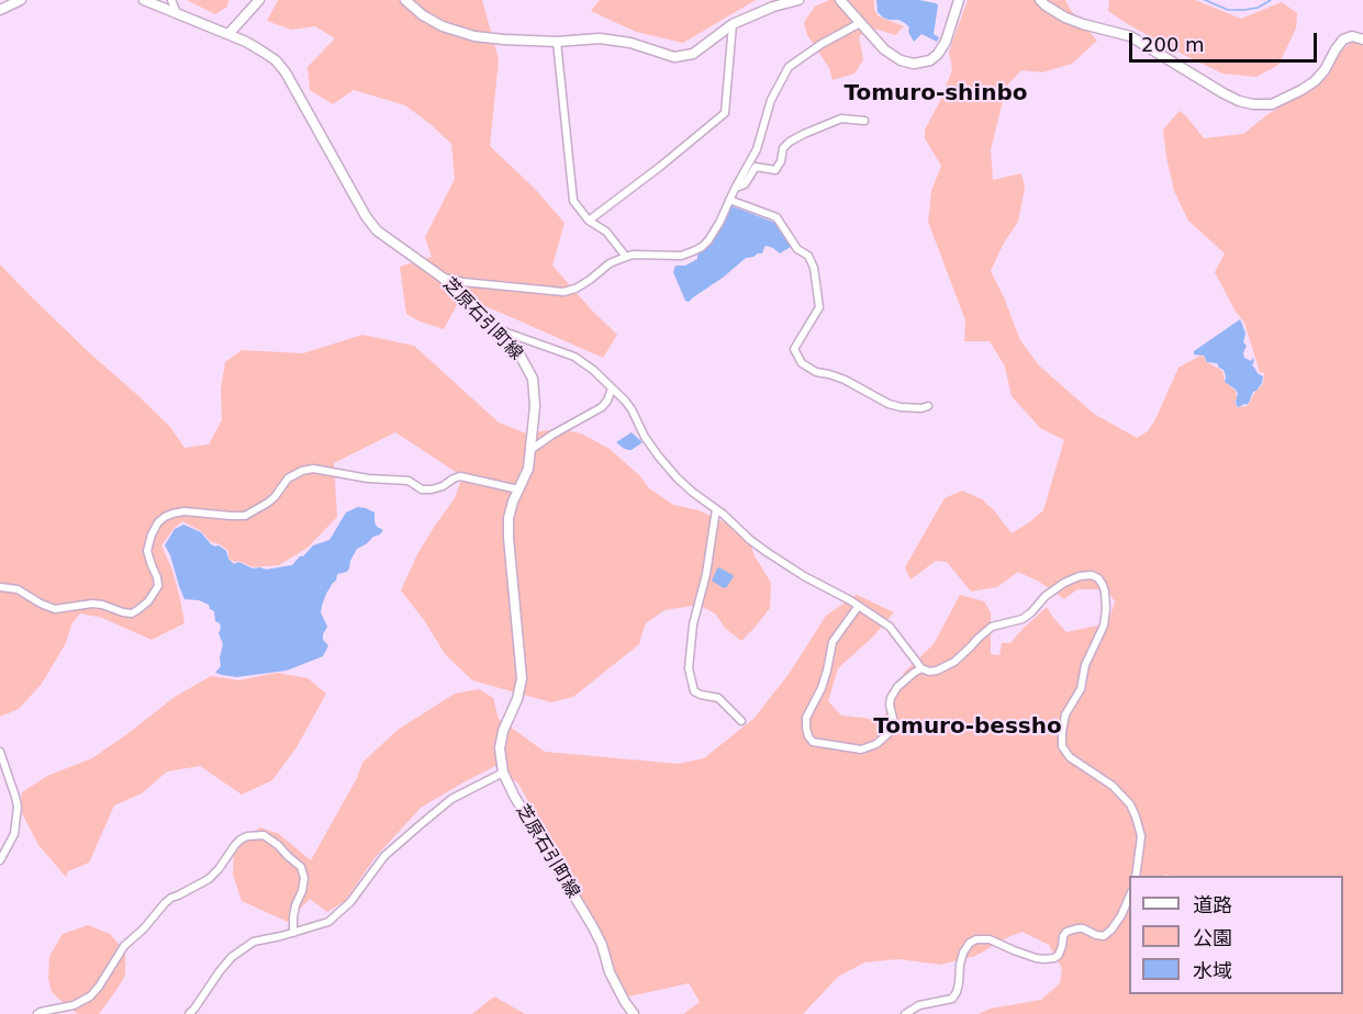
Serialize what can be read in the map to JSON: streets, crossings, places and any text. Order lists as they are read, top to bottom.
{
  "streets": {
    "main road": ["芝原石引町線"]
  },
  "districts": ["Tomuro-shinbo", "Tomuro-bessho"],
  "legend": ["道路", "公園", "水域"],
  "scale_bar": "200 m"
}
